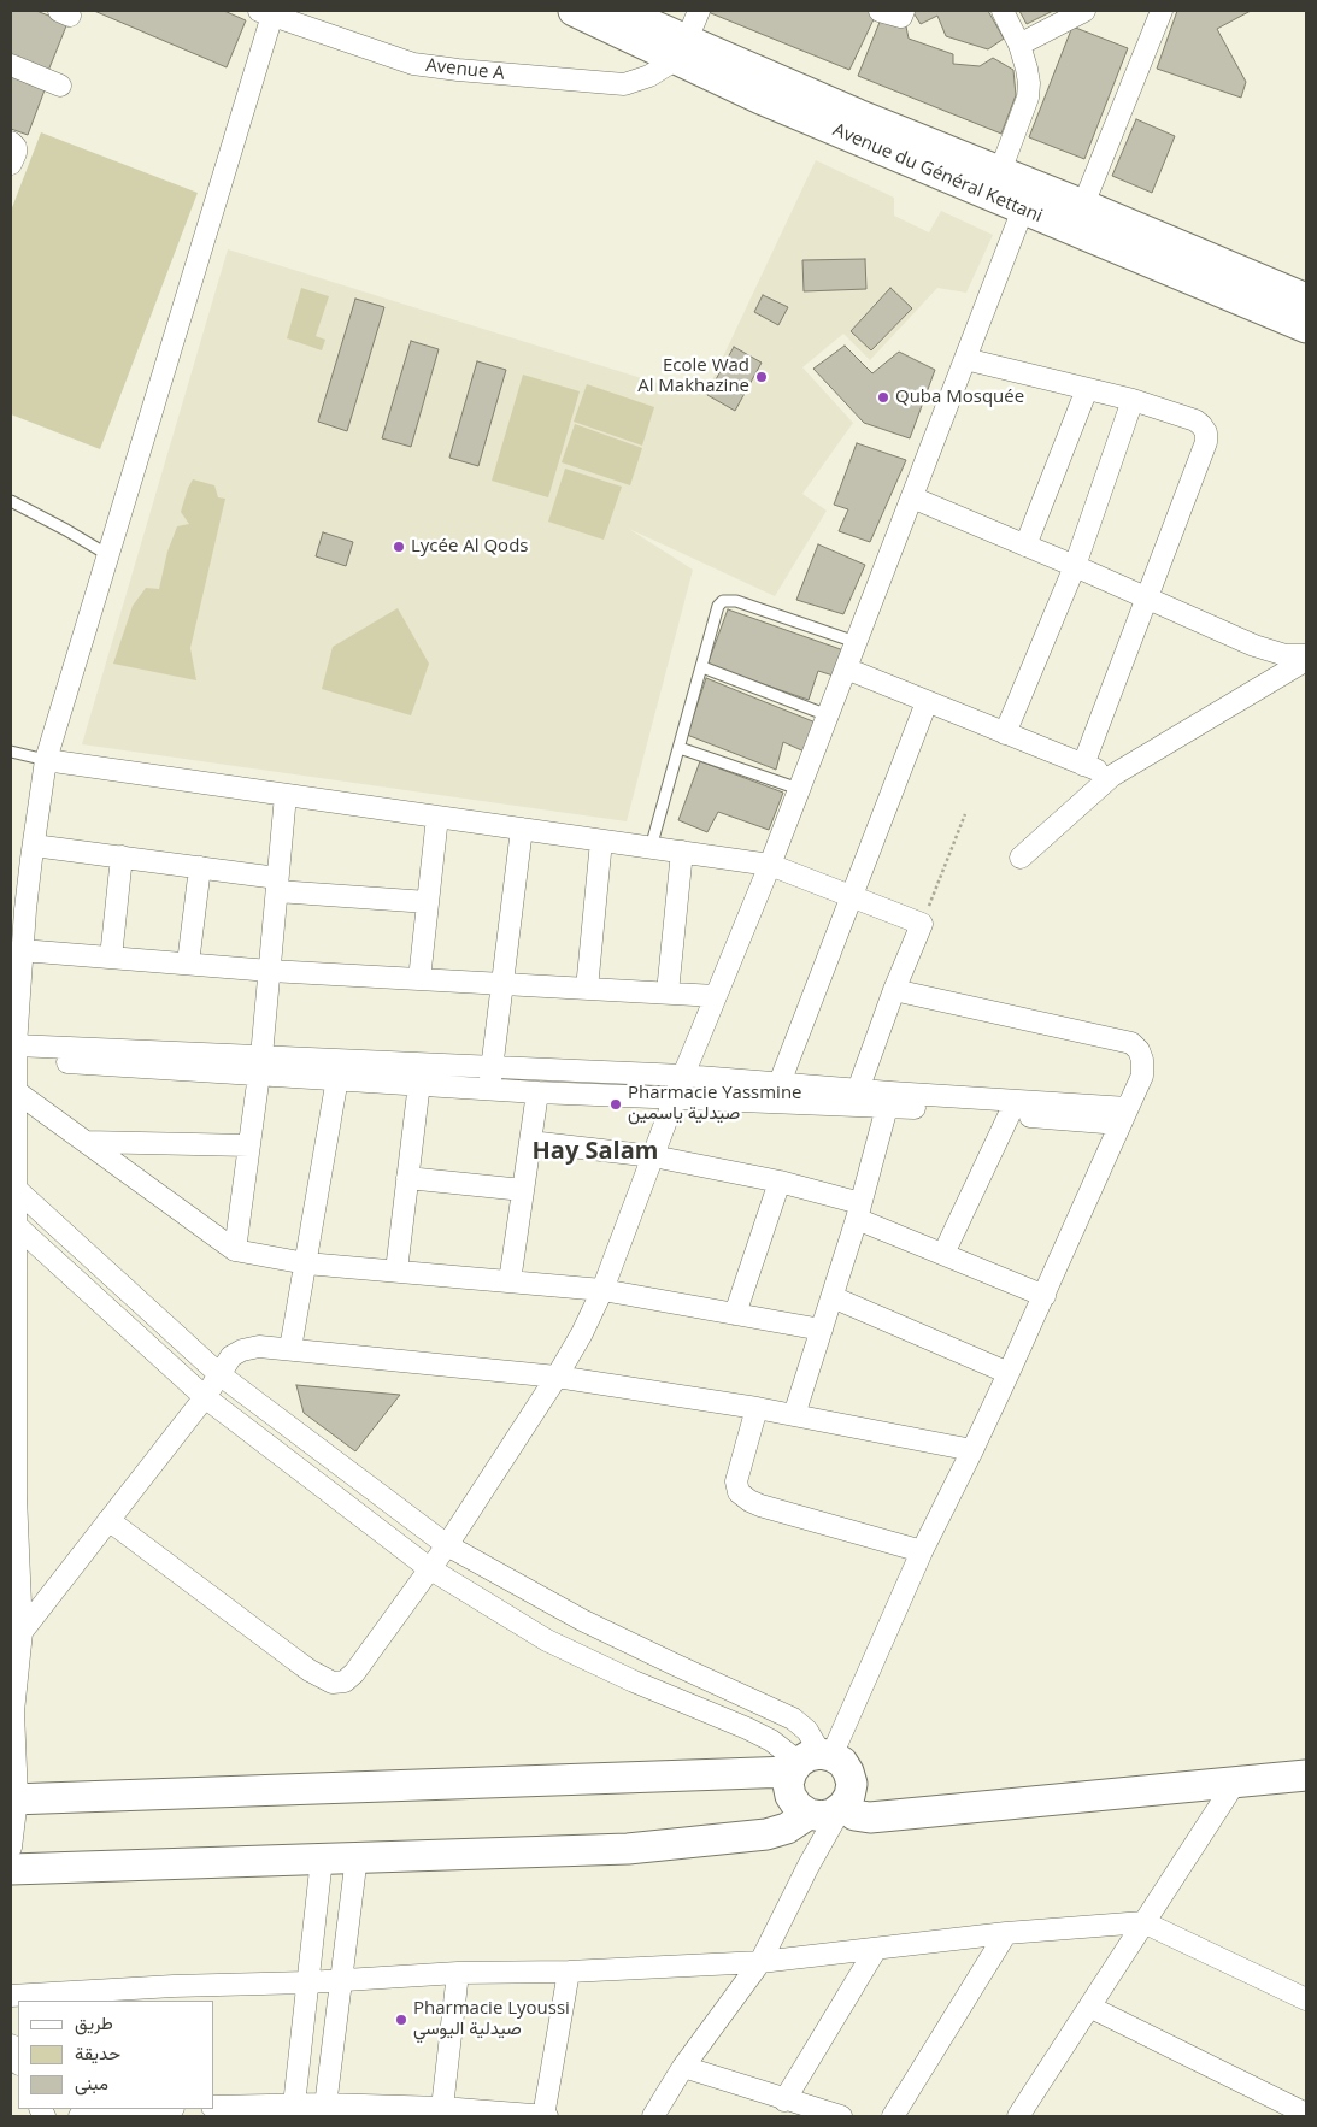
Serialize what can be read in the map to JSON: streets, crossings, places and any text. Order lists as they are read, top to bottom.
{
  "streets": {
    "street": ["Avenue A", "Avenue du Général Kettani"]
  },
  "crossings": [
    ["Avenue A", "Avenue du Général Kettani"]
  ],
  "districts": ["Hay Salam"],
  "places": [
    "Ecole Wad Al Makhazine",
    "Quba Mosquée",
    "Lycée Al Qods",
    "Pharmacie Yassmine صيدلية ياسمين",
    "Pharmacie Lyoussi صيدلية اليوسي"
  ],
  "legend": ["طريق", "حديقة", "مبنى"]
}
